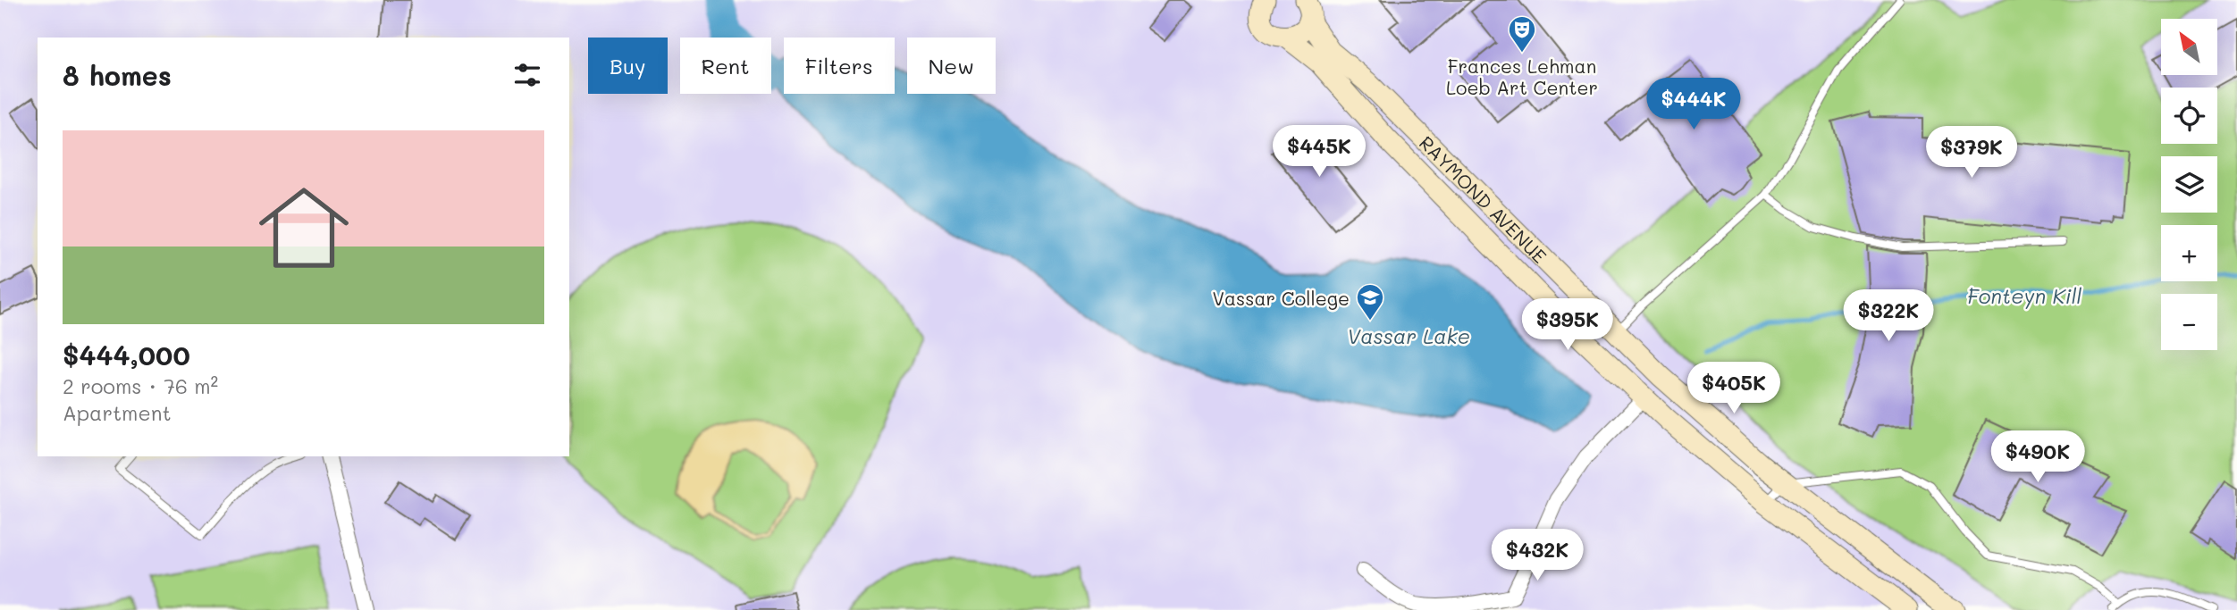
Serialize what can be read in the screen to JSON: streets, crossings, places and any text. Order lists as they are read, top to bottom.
{
  "streets": {
    "main road": ["RAYMOND AVENUE"]
  },
  "water": ["Fonteyn Kill", "Vassar Lake"],
  "places": {
    "theatre": ["Frances Lehman Loeb Art Center"],
    "school or university": ["Vassar College"]
  },
  "north": "top left",
  "page": {
    "map_buttons": ["+", "−"],
    "chip": [
      "Buy",
      "Rent",
      "Filters",
      "New"
    ],
    "heading": "8 homes",
    "price": [
      "$444K",
      "$445K",
      "$379K",
      "$322K",
      "$395K",
      "$405K",
      "$490K",
      "$432K"
    ],
    "list": [
      {
        "name": "$444,000",
        "note": "2 rooms · 76 m² · Apartment"
      }
    ]
  }
}
